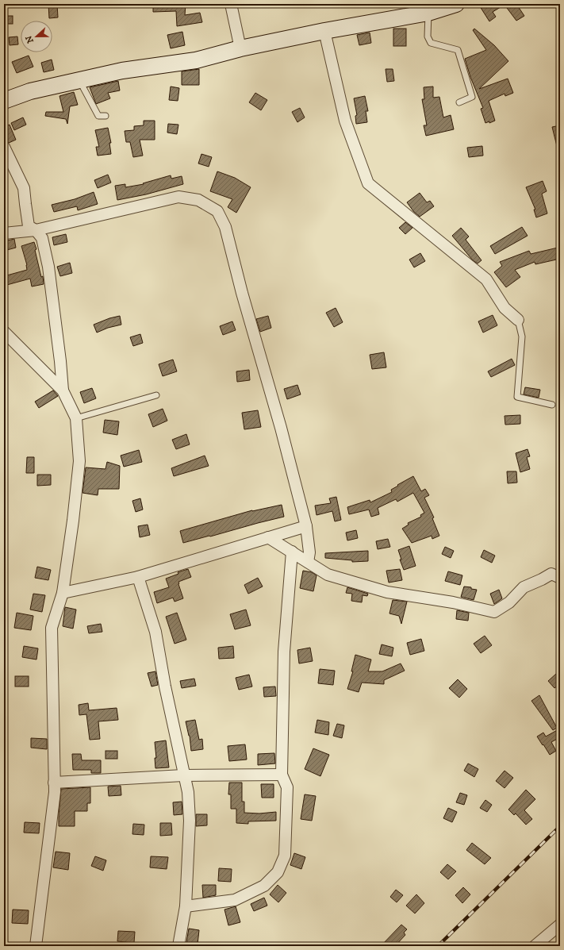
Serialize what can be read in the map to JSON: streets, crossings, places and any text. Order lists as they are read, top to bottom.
{
  "north": "left"
}
